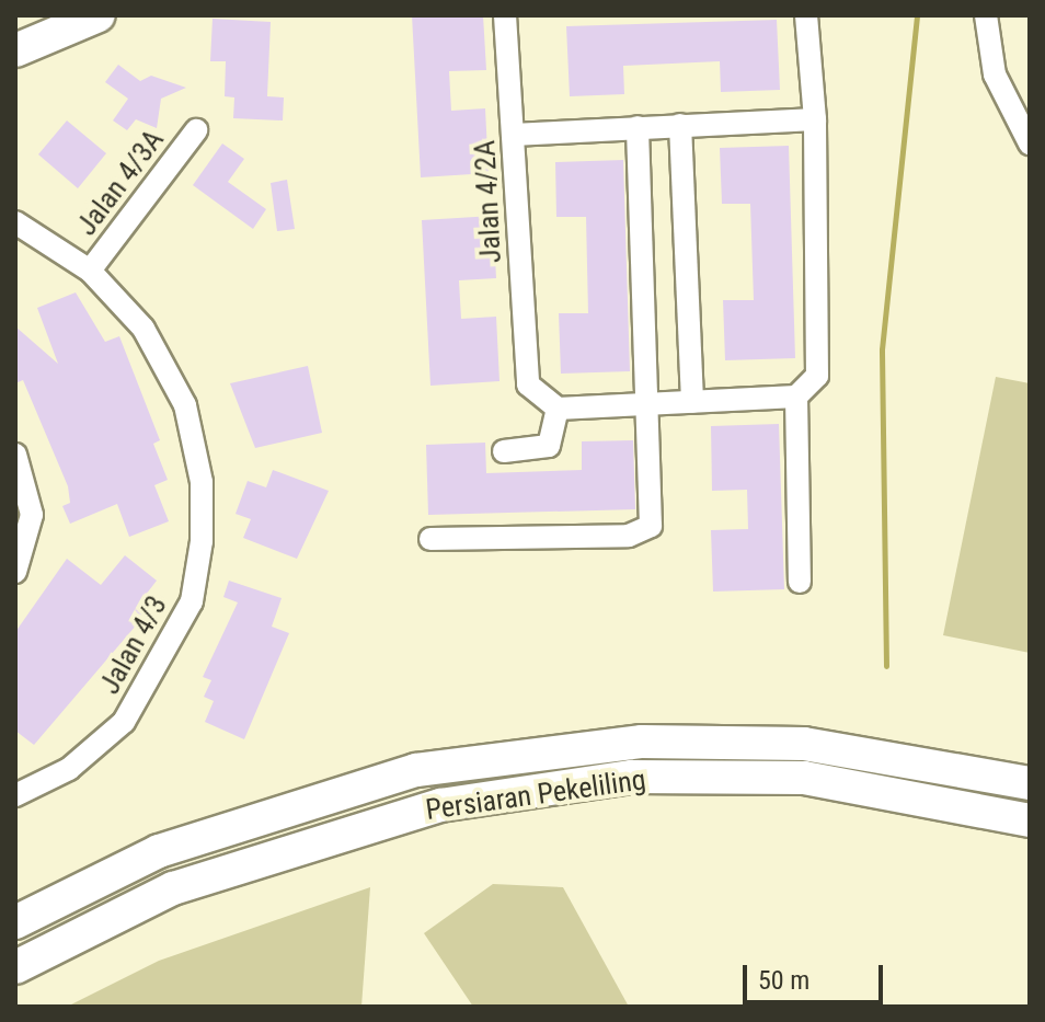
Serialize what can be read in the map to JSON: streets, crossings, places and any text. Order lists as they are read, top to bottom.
{
  "streets": {
    "main road": ["Persiaran Pekeliling"],
    "street": ["Jalan 4/3A", "Jalan 4/2A", "Jalan 4/3"]
  },
  "crossings": [
    ["Jalan 4/3A", "Jalan 4/3"]
  ],
  "scale_bar": "50 m"
}
